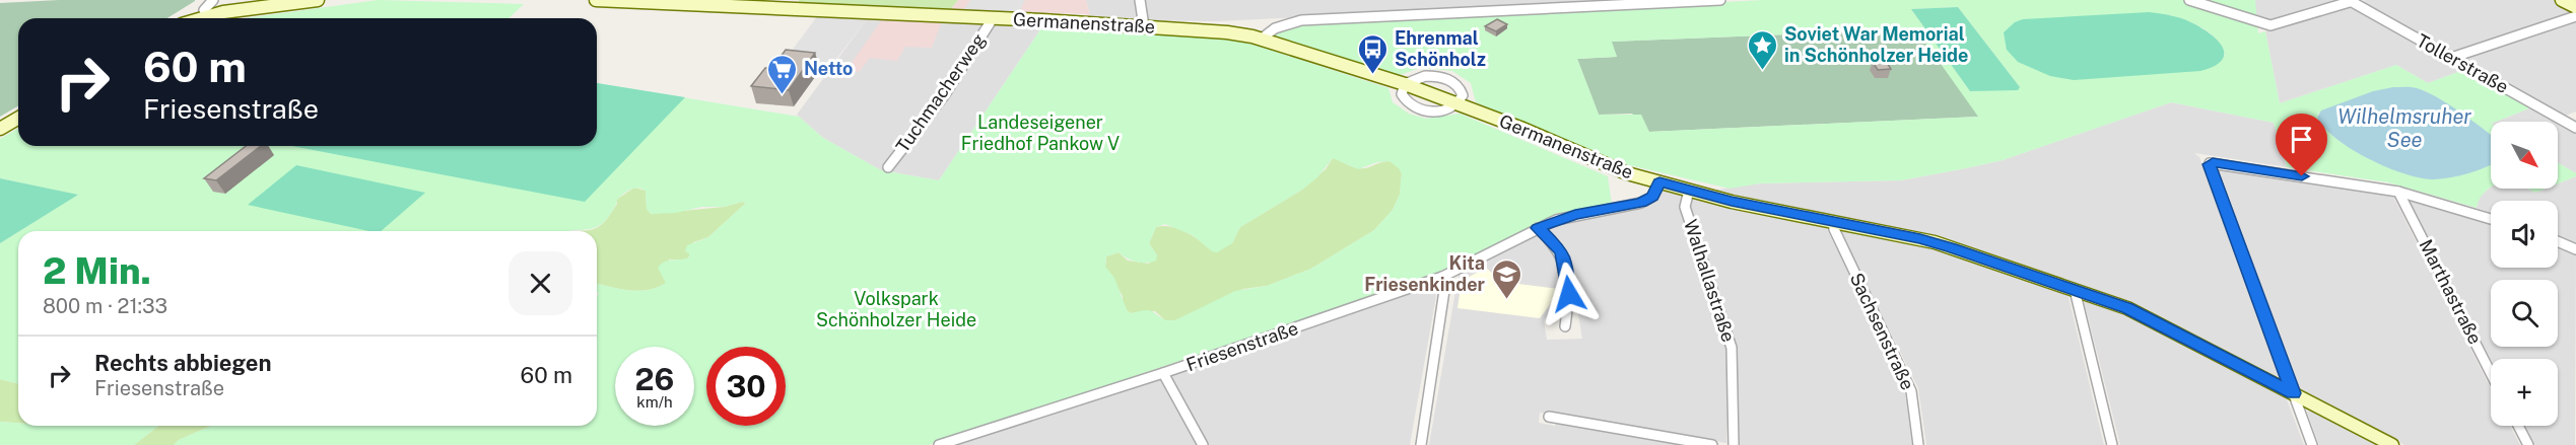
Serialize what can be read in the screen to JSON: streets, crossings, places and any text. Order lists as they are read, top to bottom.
{
  "streets": {
    "main road": ["Germanenstraße"],
    "street": [
      "Tollerstraße",
      "Tuchmacherweg",
      "Walhallastraße",
      "Marthastraße",
      "Sachsenstraße",
      "Friesenstraße"
    ]
  },
  "crossings": [
    ["Germanenstraße", "Tuchmacherweg"],
    ["Germanenstraße", "Walhallastraße"],
    ["Germanenstraße", "Sachsenstraße"],
    ["Germanenstraße", "Friesenstraße"]
  ],
  "water": ["Wilhelmsruher See"],
  "parks": ["Landeseigener Friedhof Pankow V", "Volkspark Schönholzer Heide"],
  "places": {
    "place": ["Soviet War Memorial in Schönholzer Heide"],
    "bus stop": ["Ehrenmal Schönholz"],
    "supermarket": ["Netto"],
    "school or university": ["Kita Friesenkinder"]
  },
  "north": "bottom right",
  "page": {
    "turn": ["60 m", "Friesenstraße"],
    "map_buttons": "+",
    "heading": ["2 Min.", "800 m · 21:33"],
    "list": [
      {
        "name": "Rechts abbiegen",
        "note": "Friesenstraße",
        "value": "60 m"
      }
    ],
    "speed": "26 km/h",
    "limit": "30"
  }
}
